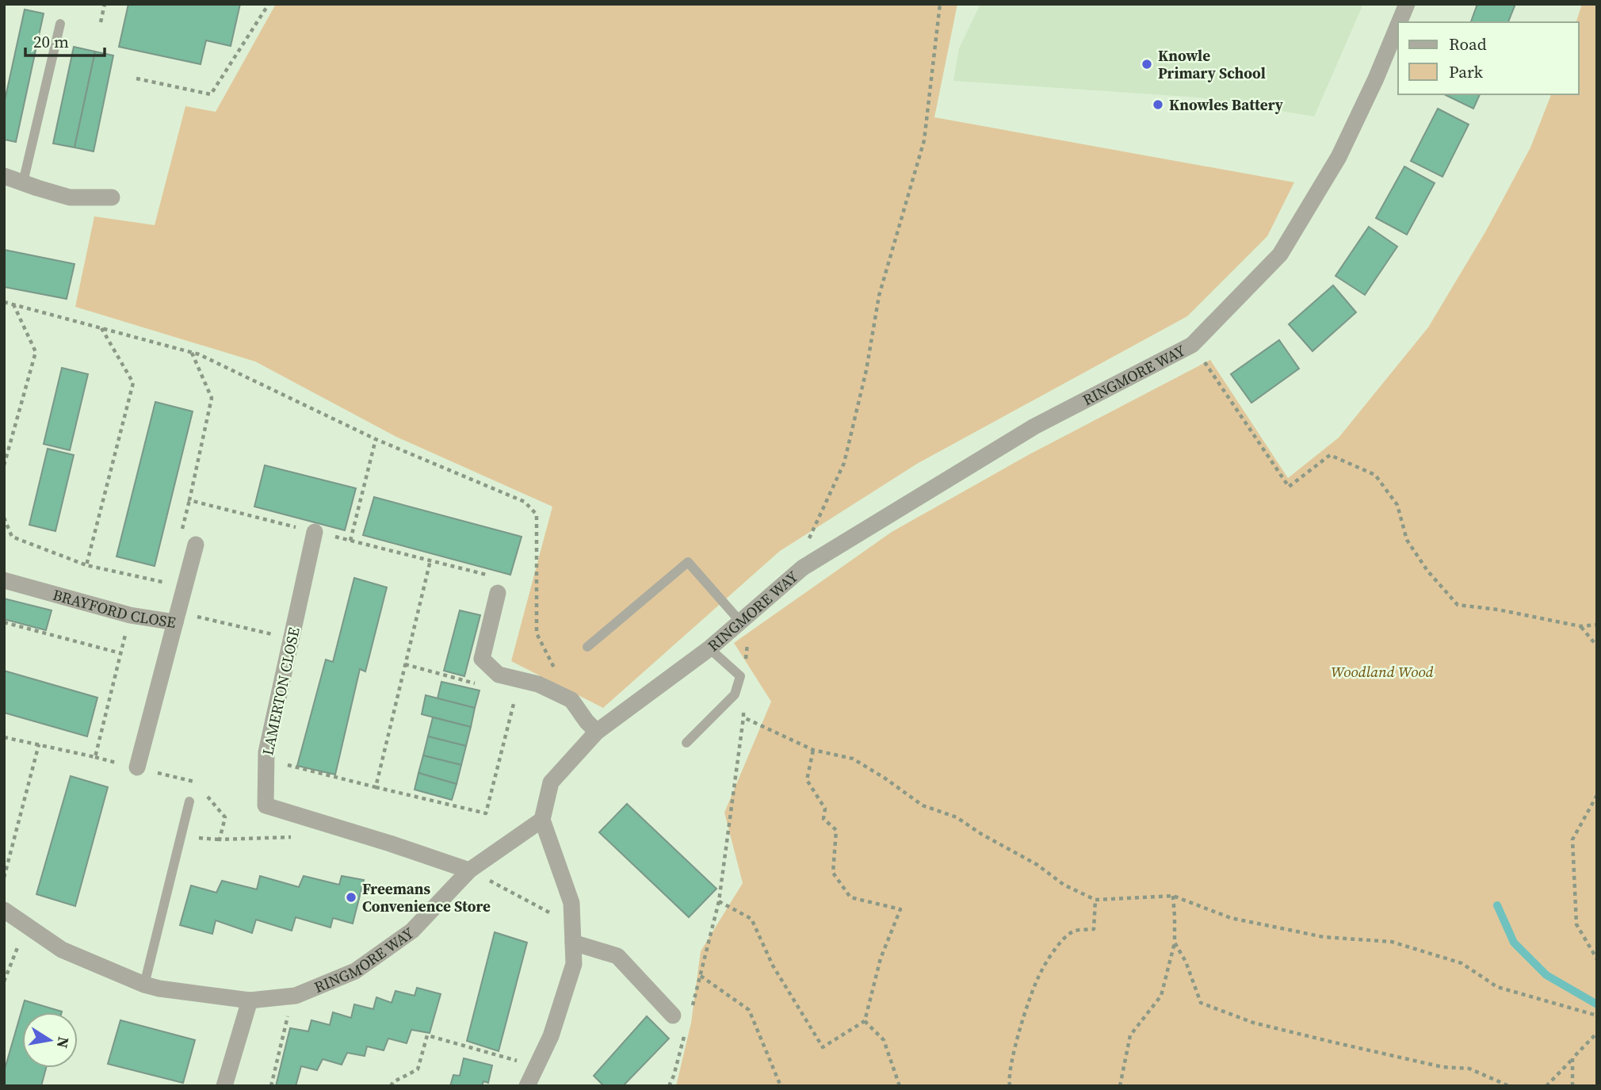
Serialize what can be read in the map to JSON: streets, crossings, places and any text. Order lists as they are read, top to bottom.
{
  "streets": {
    "street": ["RINGMORE WAY", "BRAYFORD CLOSE", "LAMERTON CLOSE"]
  },
  "crossings": [
    ["RINGMORE WAY", "LAMERTON CLOSE"]
  ],
  "parks": ["Woodland Wood"],
  "places": ["Knowle Primary School", "Knowles Battery", "Freemans Convenience Store"],
  "legend": ["Road", "Park"],
  "scale_bar": "20 m",
  "north": "right"
}
